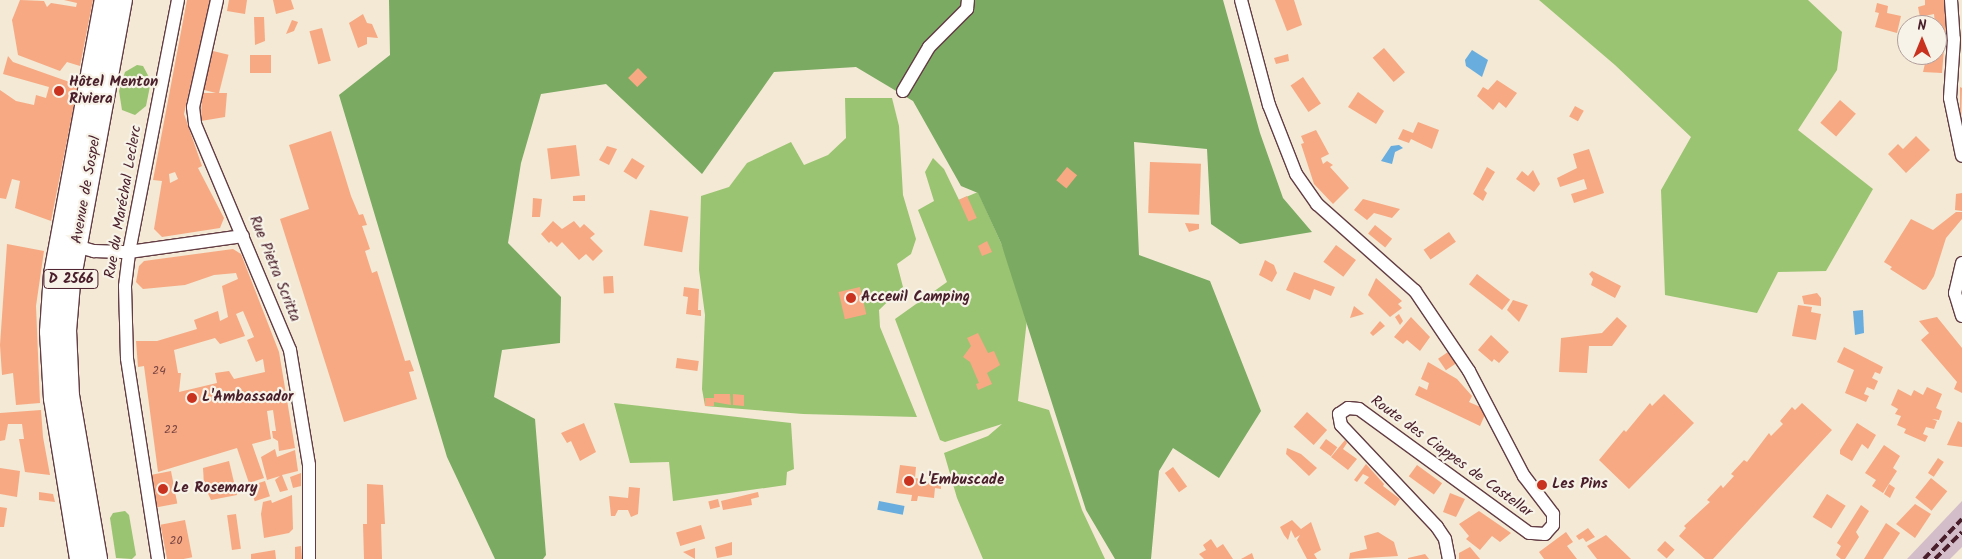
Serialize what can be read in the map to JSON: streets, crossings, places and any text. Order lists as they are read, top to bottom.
{
  "streets": {
    "main road": ["Avenue de Sospel", "D 2566"],
    "street": ["Rue du Maréchal Leclerc", "Rue Pietra Scritta", "Route des Ciappes de Castellar"]
  },
  "places": [
    "Hôtel Menton Riviera",
    "Acceuil Camping",
    "L'Ambassador",
    "L'Embuscade",
    "Les Pins",
    "Le Rosemary"
  ],
  "house_numbers": ["24", "22", "20"],
  "north": "top"
}
